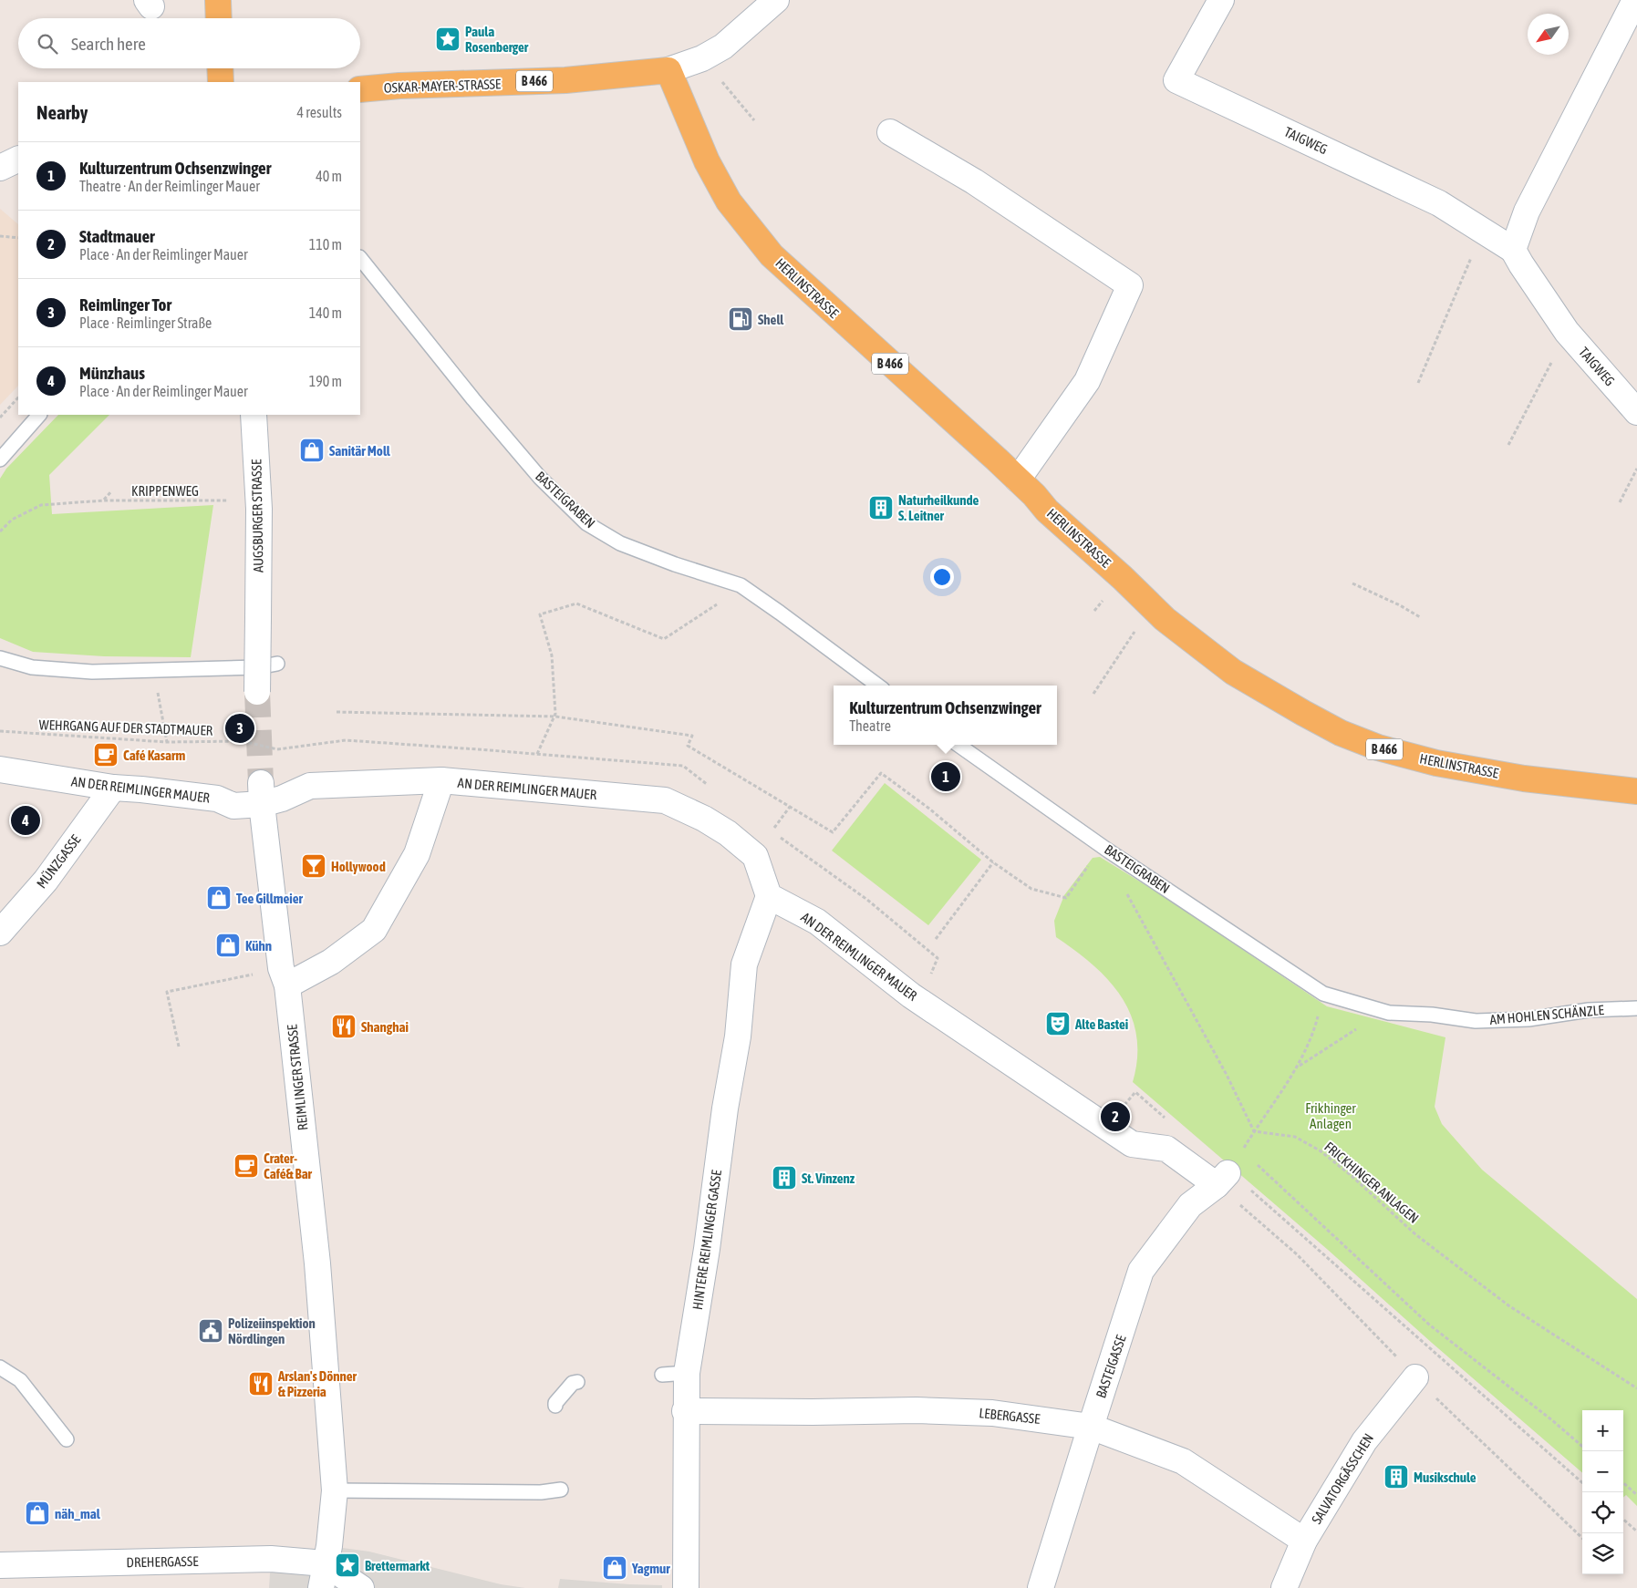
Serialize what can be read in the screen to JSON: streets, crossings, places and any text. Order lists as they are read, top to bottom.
{
  "streets": {
    "main road": ["B 466", "OSKAR-MAYER-STRASSE", "HERLINSTRASSE"],
    "street": [
      "TAIGWEG",
      "AUGSBURGER STRASSE",
      "AN DER REIMLINGER MAUER",
      "MÜNZGASSE",
      "REIMLINGER STRASSE",
      "HINTERE REIMLINGER GASSE",
      "BASTEIGASSE",
      "LEBERGASSE",
      "SALVATORGÄSSCHEN",
      "DREHERGASSE"
    ],
    "lane": ["BASTEIGRABEN", "AM HOHLEN SCHÄNZLE"],
    "path": ["KRIPPENWEG", "WEHRGANG AUF DER STADTMAUER", "FRICKHINGER ANLAGEN"]
  },
  "crossings": [
    ["OSKAR-MAYER-STRASSE", "HERLINSTRASSE"],
    ["BASTEIGRABEN", "AM HOHLEN SCHÄNZLE"],
    ["AN DER REIMLINGER MAUER", "MÜNZGASSE"],
    ["AN DER REIMLINGER MAUER", "REIMLINGER STRASSE"],
    ["AN DER REIMLINGER MAUER", "HINTERE REIMLINGER GASSE"],
    ["AN DER REIMLINGER MAUER", "BASTEIGASSE"],
    ["REIMLINGER STRASSE", "DREHERGASSE"],
    ["HINTERE REIMLINGER GASSE", "LEBERGASSE"],
    ["BASTEIGASSE", "LEBERGASSE"],
    ["LEBERGASSE", "SALVATORGÄSSCHEN"]
  ],
  "parks": ["Frikhinger Anlagen"],
  "places": {
    "place": ["Paula Rosenberger", "Brettermarkt"],
    "fuel station": ["Shell"],
    "shop": [
      "Sanitär Moll",
      "Tee Gillmeier",
      "Kühn",
      "näh_mal",
      "Yagmur"
    ],
    "building": ["Naturheilkunde S. Leitner", "St. Vinzenz", "Musikschule"],
    "cafe": ["Café Kasarm", "Crater- Café& Bar"],
    "bar": ["Hollywood"],
    "theatre": ["Alte Bastei"],
    "restaurant": ["Shanghai", "Arslan's Dönner & Pizzeria"],
    "public building": ["Polizeiinspektion Nördlingen"]
  },
  "north": "bottom left",
  "page": {
    "search": "Search here",
    "heading": ["Nearby", "4 results"],
    "list": [
      {
        "mark": "1",
        "name": "Kulturzentrum Ochsenzwinger",
        "note": "Theatre · An der Reimlinger Mauer",
        "value": "40 m"
      },
      {
        "mark": "2",
        "name": "Stadtmauer",
        "note": "Place · An der Reimlinger Mauer",
        "value": "110 m"
      },
      {
        "mark": "3",
        "name": "Reimlinger Tor",
        "note": "Place · Reimlinger Straße",
        "value": "140 m"
      },
      {
        "mark": "4",
        "name": "Münzhaus",
        "note": "Place · An der Reimlinger Mauer",
        "value": "190 m"
      }
    ],
    "popup": ["Kulturzentrum Ochsenzwinger", "Theatre"],
    "pins": [
      "3",
      "1",
      "4",
      "2"
    ],
    "map_buttons": ["+", "−"]
  }
}
